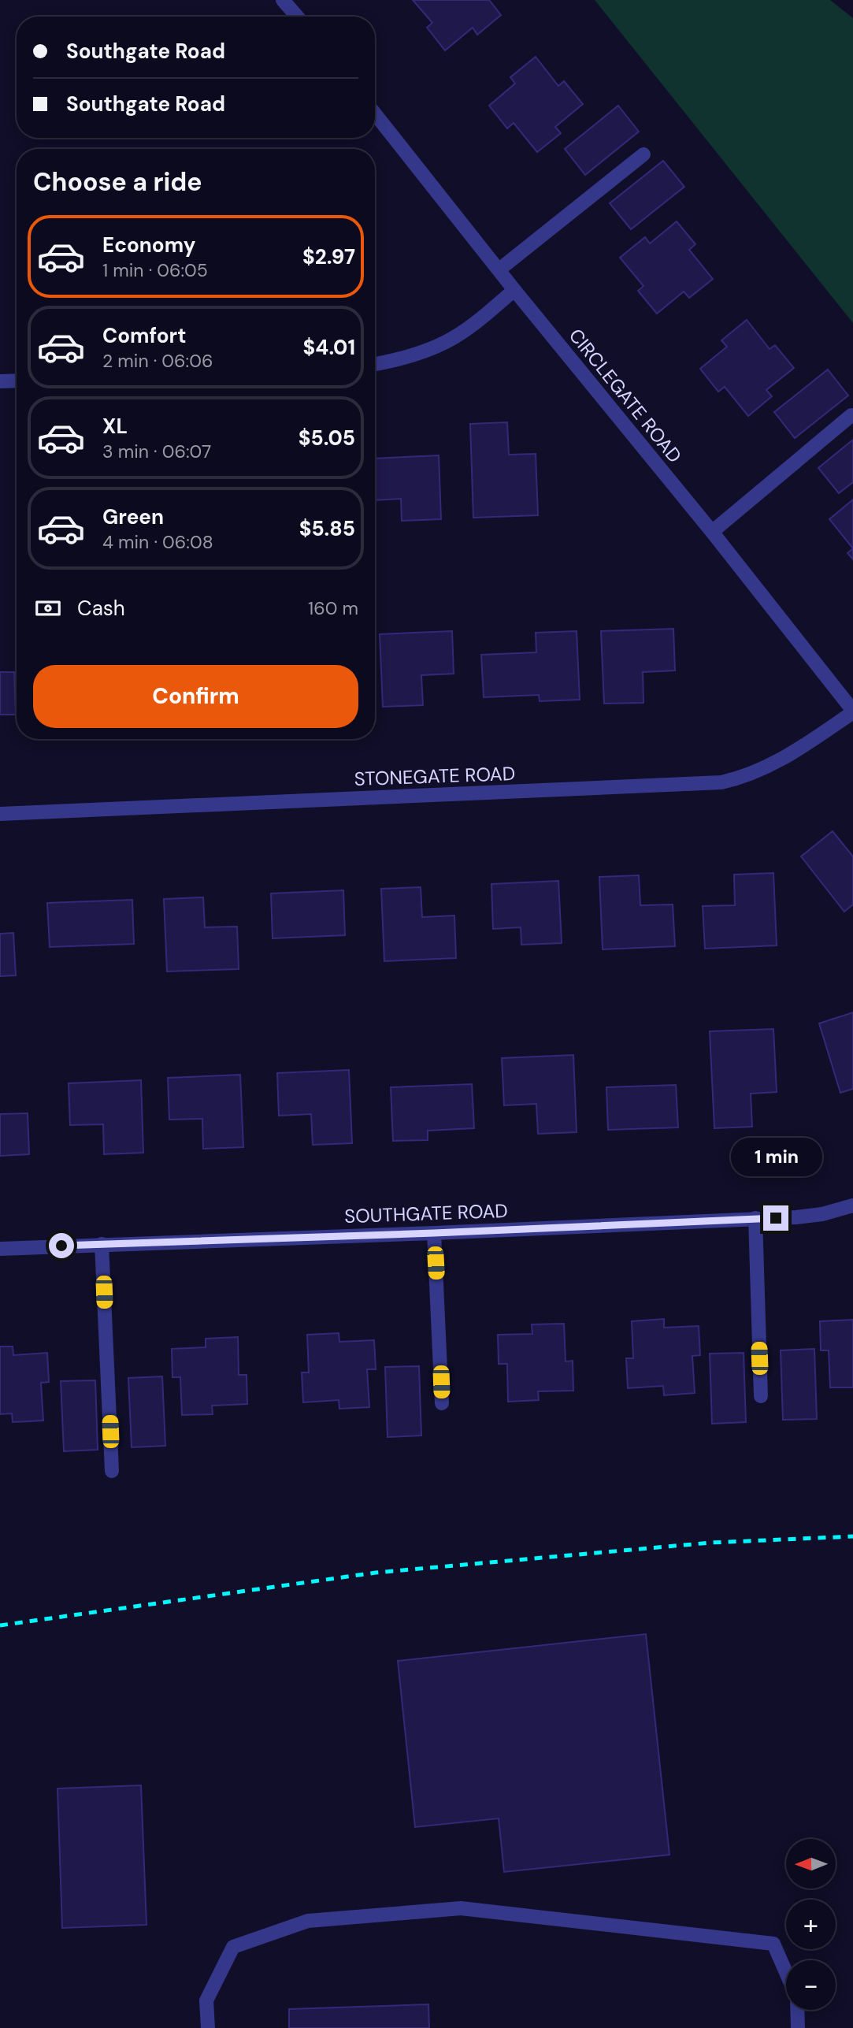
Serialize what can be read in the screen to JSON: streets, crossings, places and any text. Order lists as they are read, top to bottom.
{
  "streets": {
    "street": ["CIRCLEGATE ROAD", "STONEGATE ROAD", "SOUTHGATE ROAD"]
  },
  "crossings": [
    ["CIRCLEGATE ROAD", "STONEGATE ROAD"]
  ],
  "north": "left",
  "page": {
    "banner": ["Southgate Road", "Southgate Road"],
    "heading": "Choose a ride",
    "list": [
      {
        "name": "Economy",
        "note": "1 min · 06:05",
        "value": "$2.97"
      },
      {
        "name": "Comfort",
        "note": "2 min · 06:06",
        "value": "$4.01"
      },
      {
        "name": "XL",
        "note": "3 min · 06:07",
        "value": "$5.05"
      },
      {
        "name": "Green",
        "note": "4 min · 06:08",
        "value": "$5.85"
      }
    ],
    "pay": ["Cash", "160 m"],
    "buttons": "Confirm",
    "bubble": "1 min",
    "map_buttons": ["+", "−"]
  }
}
